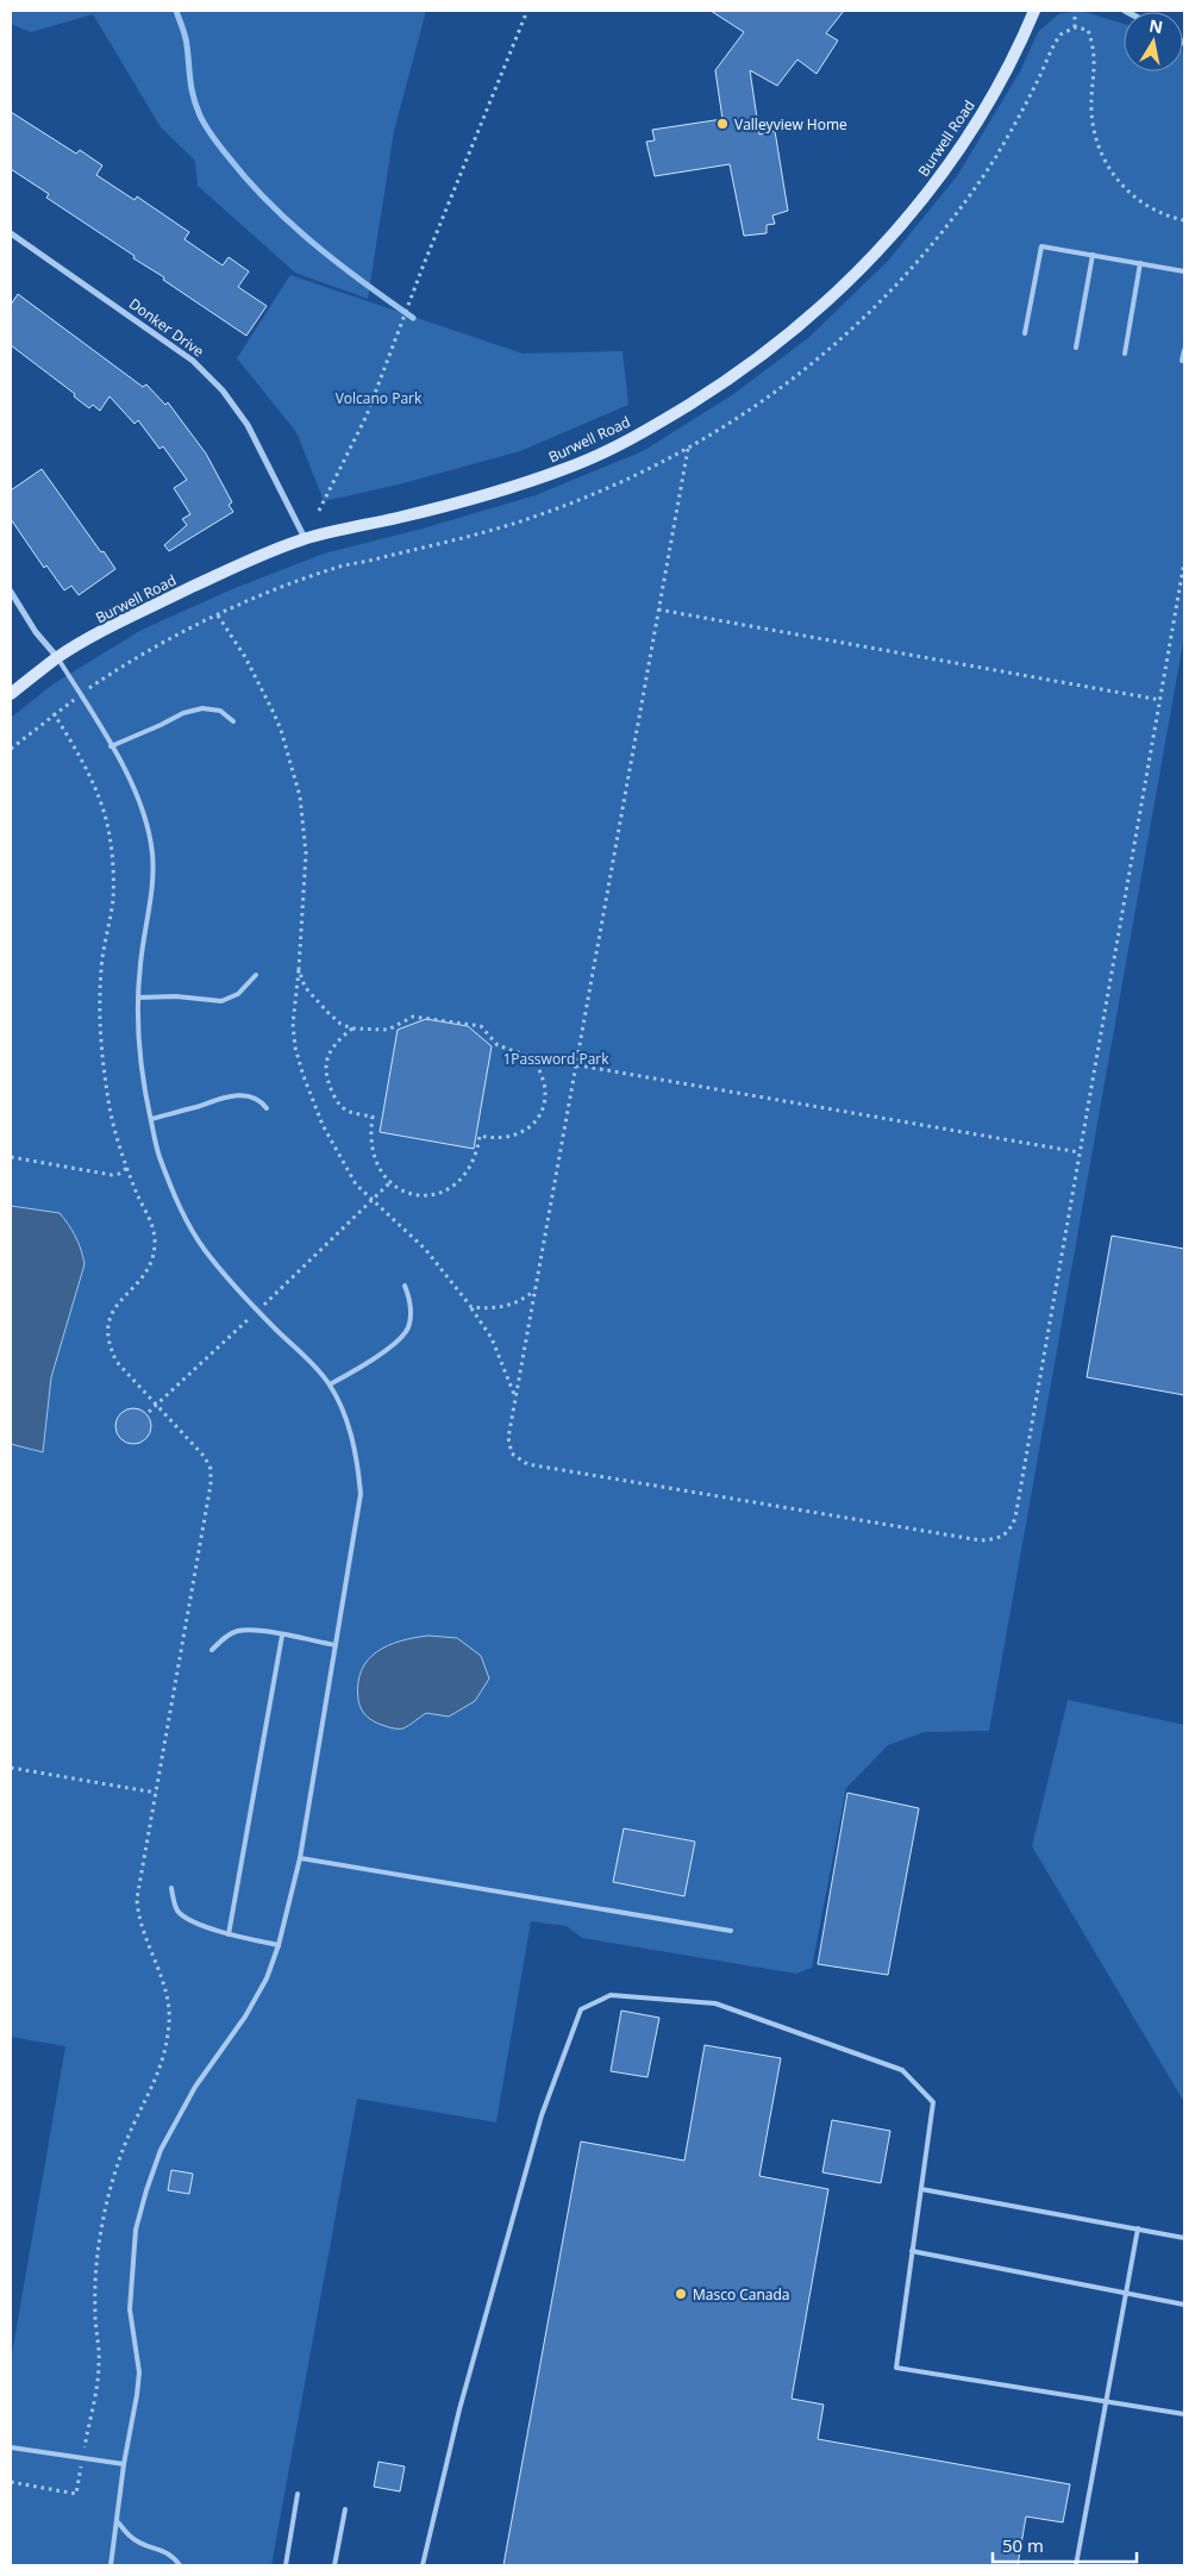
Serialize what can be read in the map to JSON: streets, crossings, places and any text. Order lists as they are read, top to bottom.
{
  "streets": {
    "main road": ["Burwell Road"],
    "street": ["Donker Drive"]
  },
  "crossings": [
    ["Burwell Road", "Donker Drive"]
  ],
  "parks": ["Volcano Park", "1Password Park"],
  "places": ["Valleyview Home", "Masco Canada"],
  "scale_bar": "50 m",
  "north": "top"
}
